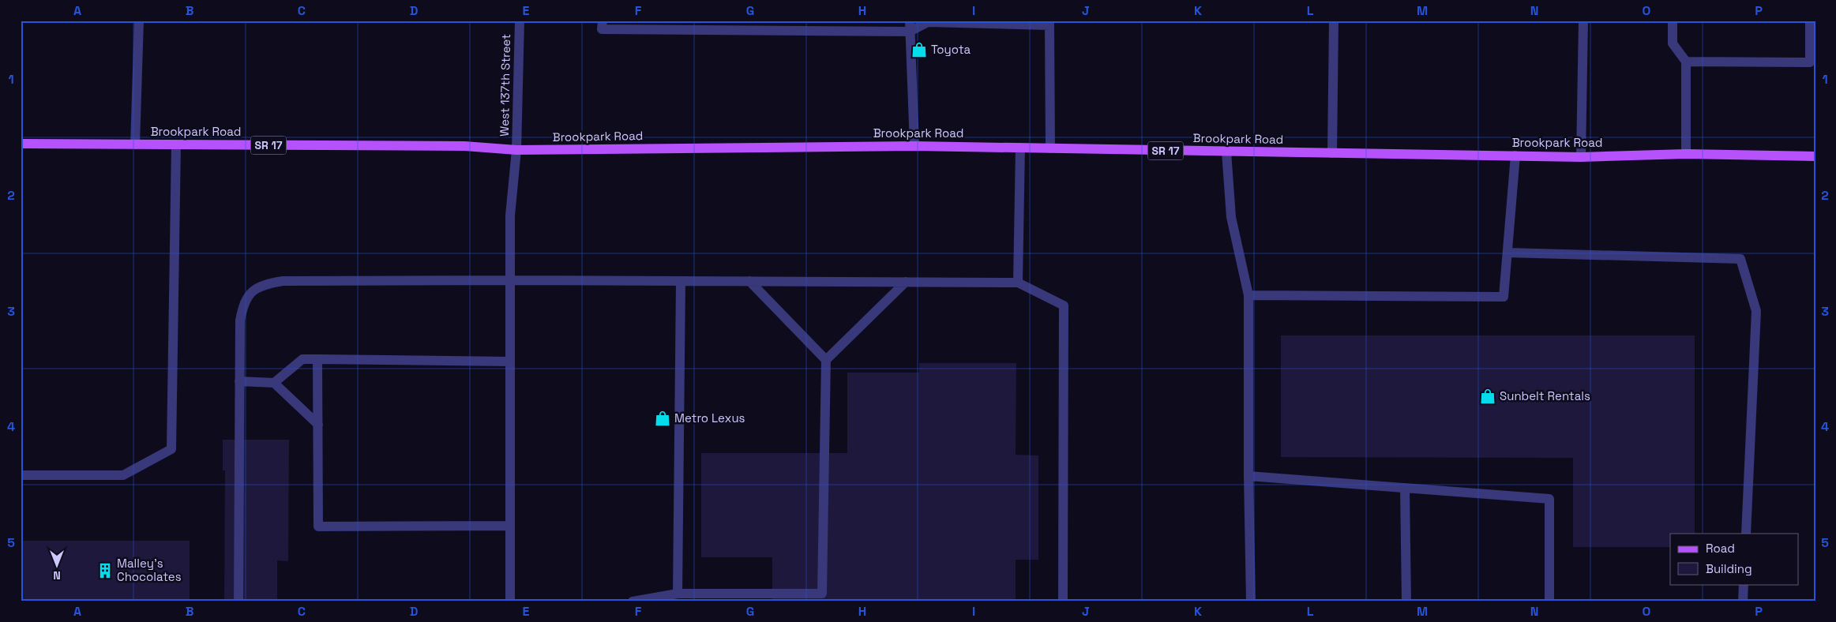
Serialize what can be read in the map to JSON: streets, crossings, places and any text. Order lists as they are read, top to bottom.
{
  "streets": {
    "main road": ["Brookpark Road", "SR 17"],
    "street": ["West 137th Street"]
  },
  "crossings": [
    ["West 137th Street", "Brookpark Road"]
  ],
  "places": {
    "shop": ["Toyota", "Sunbelt Rentals", "Metro Lexus"],
    "building": ["Malley's Chocolates"]
  },
  "legend": ["Road", "Building"],
  "north": "bottom",
  "grid": {
    "columns": [
      "A",
      "B",
      "C",
      "D",
      "E",
      "F",
      "G",
      "H",
      "I",
      "J",
      "K",
      "L",
      "M",
      "N",
      "O",
      "P"
    ],
    "rows": [
      "1",
      "2",
      "3",
      "4",
      "5"
    ]
  }
}
